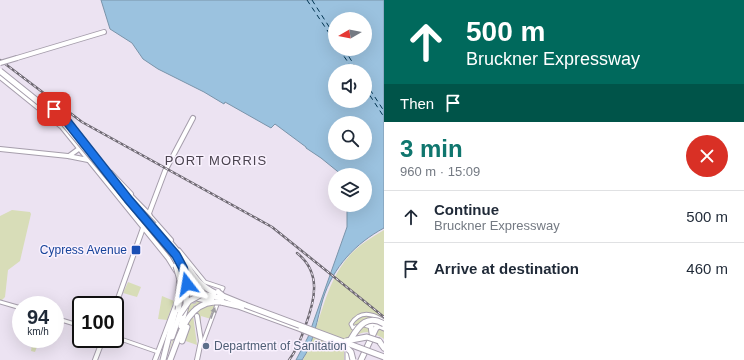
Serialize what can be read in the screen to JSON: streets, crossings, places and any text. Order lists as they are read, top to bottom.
{
  "districts": ["PORT MORRIS"],
  "places": {
    "transit": ["Cypress Avenue"],
    "other": ["Department of Sanitation"]
  },
  "north": "left",
  "page": {
    "turn": ["500 m", "Bruckner Expressway"],
    "then": "Then",
    "heading": ["3 min", "960 m · 15:09"],
    "list": [
      {
        "name": "Continue",
        "note": "Bruckner Expressway",
        "value": "500 m"
      },
      {
        "name": "Arrive at destination",
        "value": "460 m"
      }
    ],
    "speed": "94 km/h",
    "limit": "100"
  }
}
